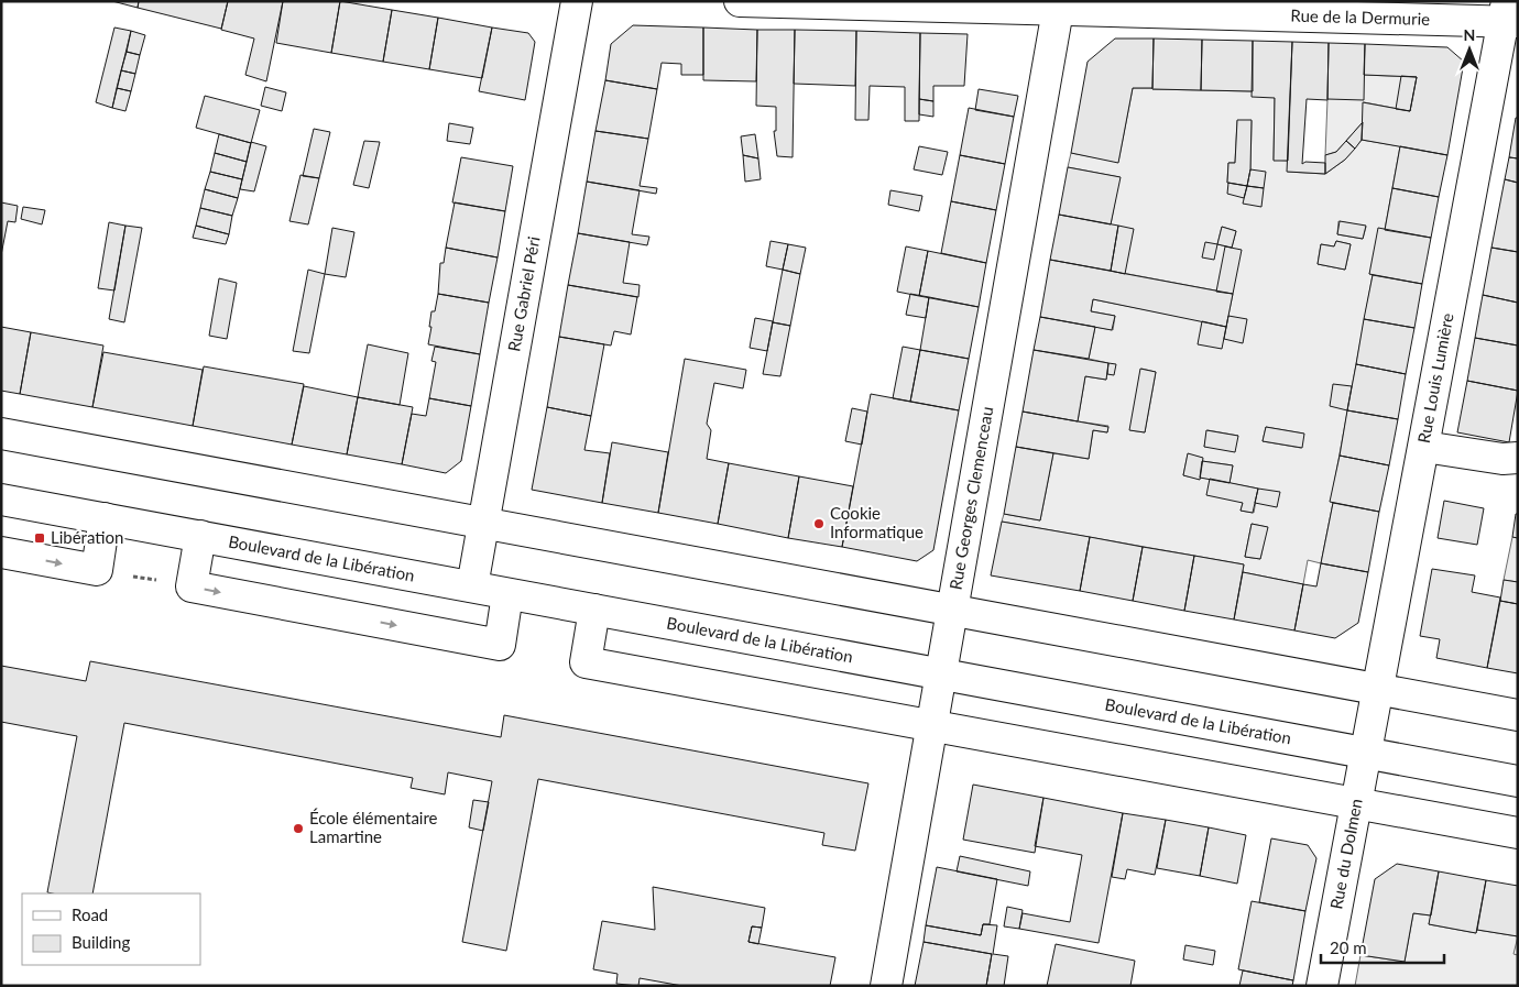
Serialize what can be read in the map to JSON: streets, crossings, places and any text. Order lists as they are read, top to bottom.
{
  "streets": {
    "street": [
      "Rue de la Dermurie",
      "Rue Gabriel Péri",
      "Rue Louis Lumière",
      "Rue Georges Clemenceau",
      "Boulevard de la Libération",
      "Rue du Dolmen"
    ]
  },
  "crossings": [
    ["Rue de la Dermurie", "Rue Louis Lumière"],
    ["Rue de la Dermurie", "Rue Georges Clemenceau"],
    ["Rue Gabriel Péri", "Boulevard de la Libération"],
    ["Rue Louis Lumière", "Boulevard de la Libération"],
    ["Rue Louis Lumière", "Rue du Dolmen"],
    ["Rue Georges Clemenceau", "Boulevard de la Libération"],
    ["Boulevard de la Libération", "Rue du Dolmen"]
  ],
  "places": {
    "other": ["Cookie Informatique", "École élémentaire Lamartine"],
    "transit": ["Libération"]
  },
  "legend": ["Road", "Building"],
  "scale_bar": "20 m",
  "north": "top"
}
